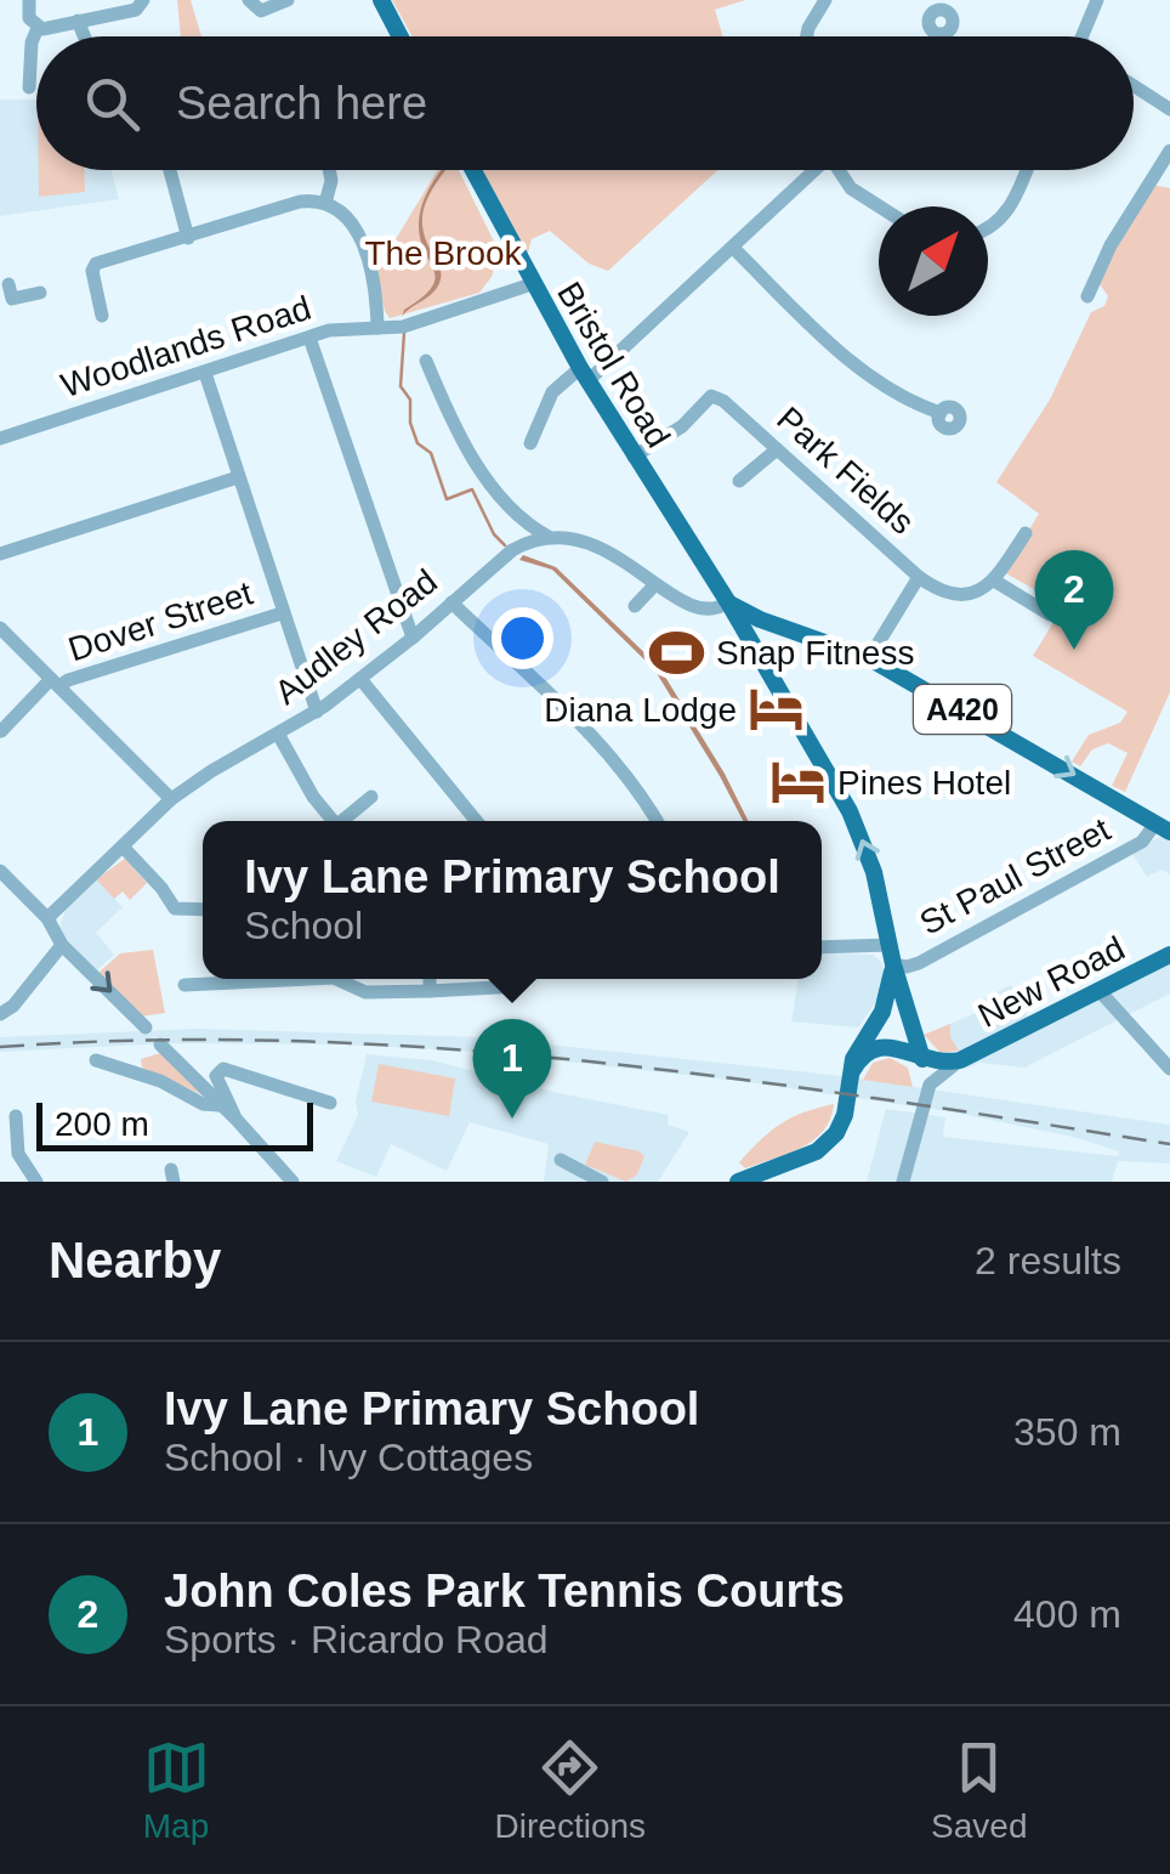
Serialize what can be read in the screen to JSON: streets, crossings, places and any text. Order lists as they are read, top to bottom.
{
  "streets": {
    "main road": ["Bristol Road", "A420", "New Road"],
    "street": [
      "Woodlands Road",
      "Park Fields",
      "Dover Street",
      "Audley Road",
      "St Paul Street"
    ]
  },
  "crossings": [
    ["Woodlands Road", "Bristol Road"],
    ["Bristol Road", "Park Fields"],
    ["Bristol Road", "A420"],
    ["Bristol Road", "St Paul Street"],
    ["Bristol Road", "New Road"],
    ["Park Fields", "A420"],
    ["A420", "St Paul Street"]
  ],
  "parks": ["The Brook"],
  "places": {
    "sports": ["Snap Fitness"],
    "hotel": ["Diana Lodge", "Pines Hotel"]
  },
  "scale_bar": "200 m",
  "north": "top right",
  "page": {
    "search": "Search here",
    "pins": ["2", "1"],
    "popup": ["Ivy Lane Primary School", "School"],
    "scale": "200 m",
    "heading": ["Nearby", "2 results"],
    "list": [
      {
        "mark": "1",
        "name": "Ivy Lane Primary School",
        "note": "School · Ivy Cottages",
        "value": "350 m"
      },
      {
        "mark": "2",
        "name": "John Coles Park Tennis Courts",
        "note": "Sports · Ricardo Road",
        "value": "400 m"
      }
    ],
    "nav": ["Map", "Directions", "Saved"]
  }
}
